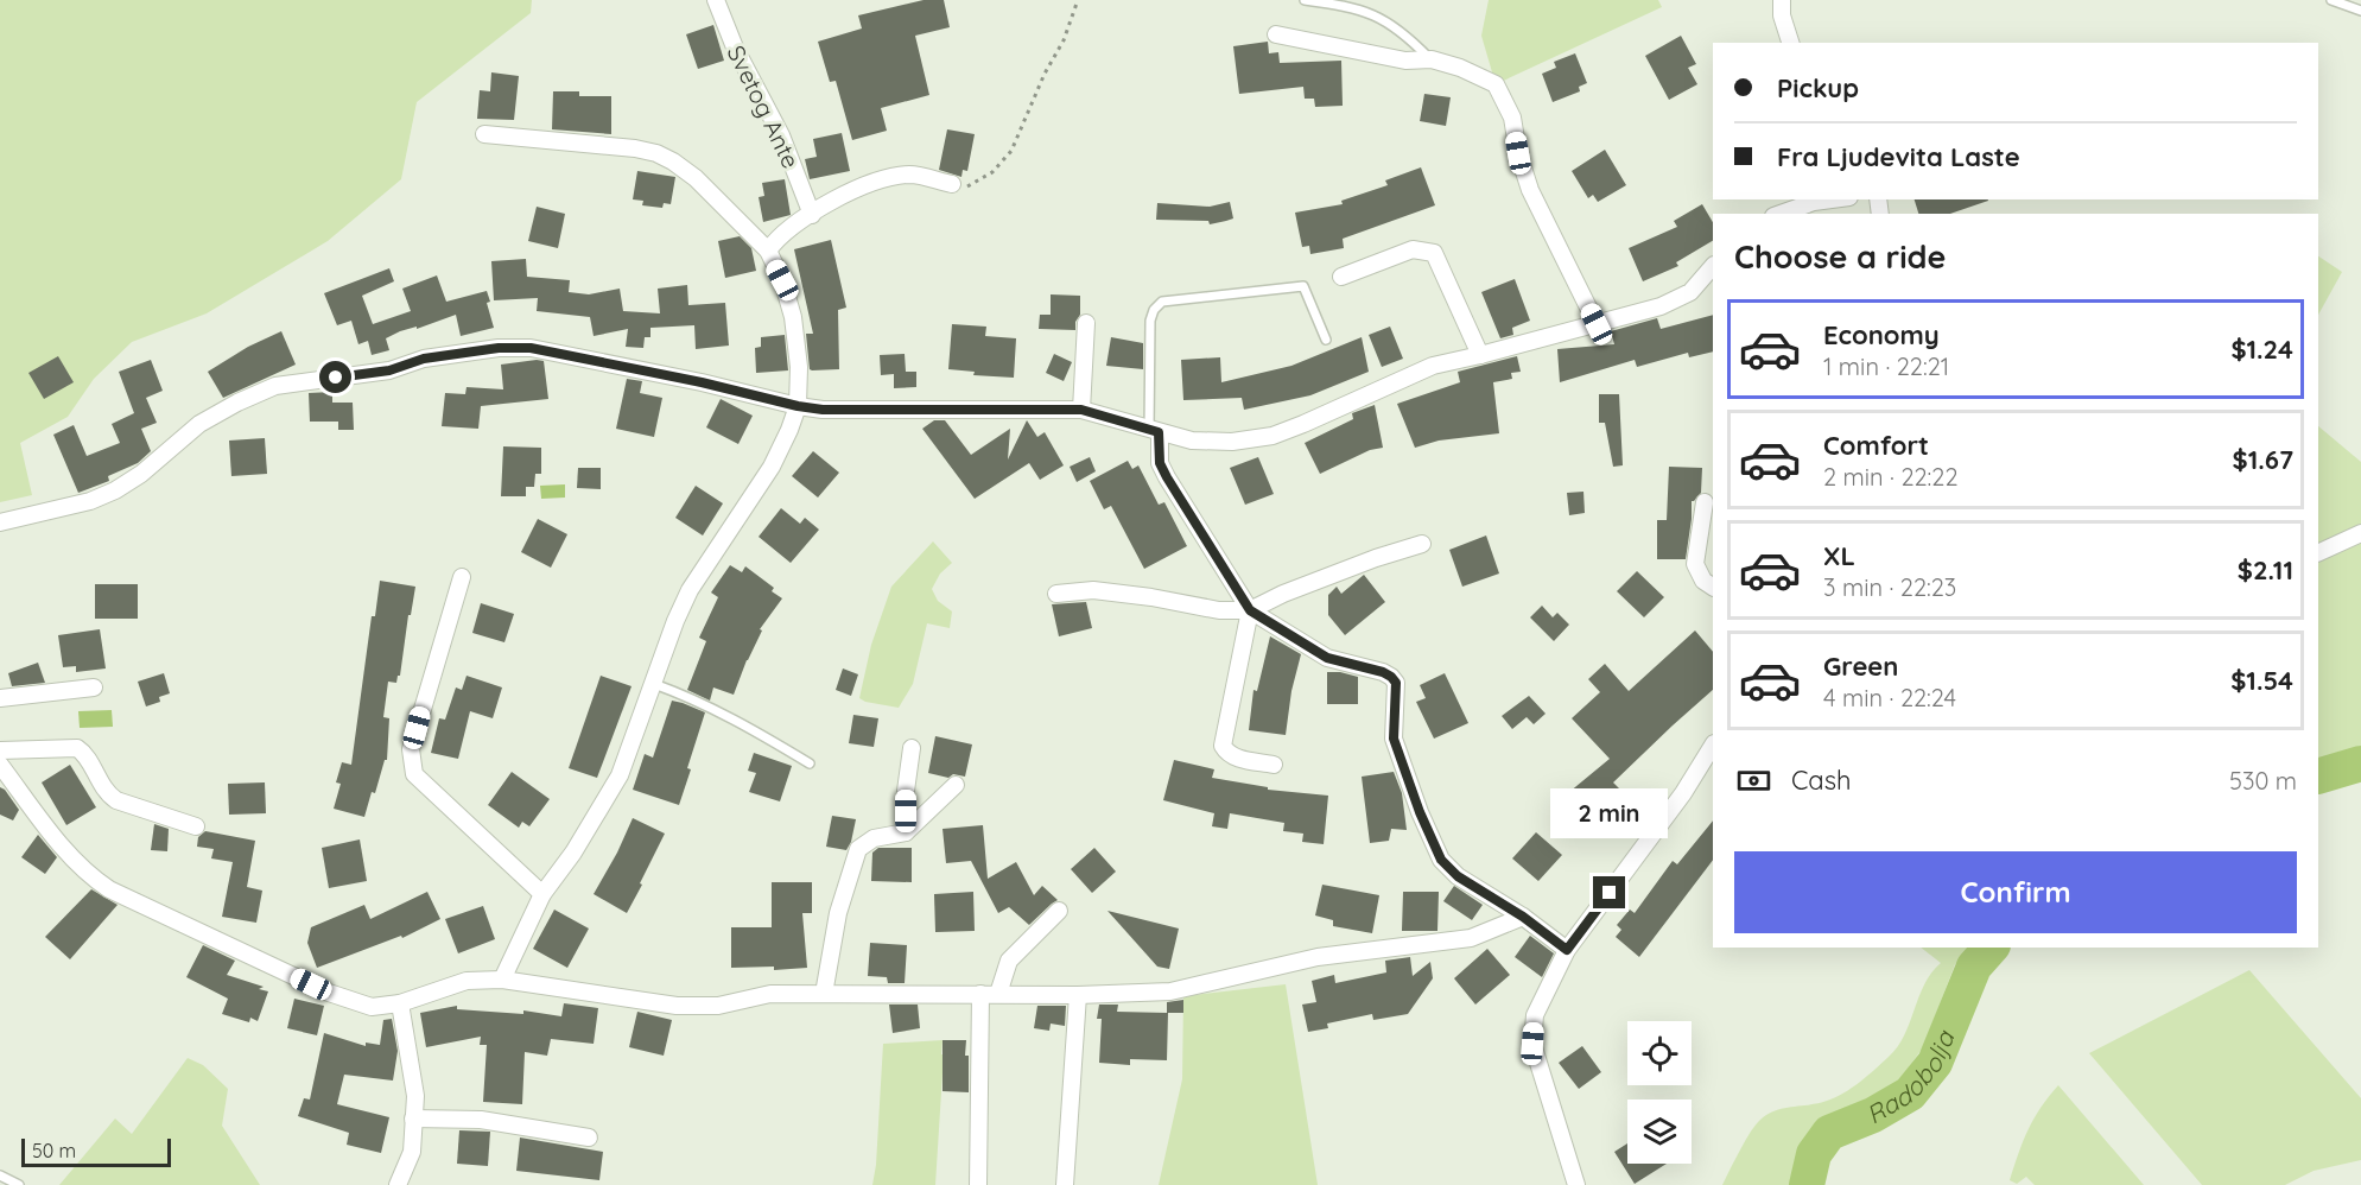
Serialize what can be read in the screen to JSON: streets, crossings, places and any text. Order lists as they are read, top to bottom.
{
  "streets": {
    "street": ["Svetog Ante"]
  },
  "water": ["Radobolja"],
  "scale_bar": "50 m",
  "page": {
    "banner": ["Pickup", "Fra Ljudevita Laste"],
    "heading": "Choose a ride",
    "list": [
      {
        "name": "Economy",
        "note": "1 min · 22:21",
        "value": "$1.24"
      },
      {
        "name": "Comfort",
        "note": "2 min · 22:22",
        "value": "$1.67"
      },
      {
        "name": "XL",
        "note": "3 min · 22:23",
        "value": "$2.11"
      },
      {
        "name": "Green",
        "note": "4 min · 22:24",
        "value": "$1.54"
      }
    ],
    "pay": ["Cash", "530 m"],
    "bubble": "2 min",
    "buttons": "Confirm",
    "scale": "50 m"
  }
}
